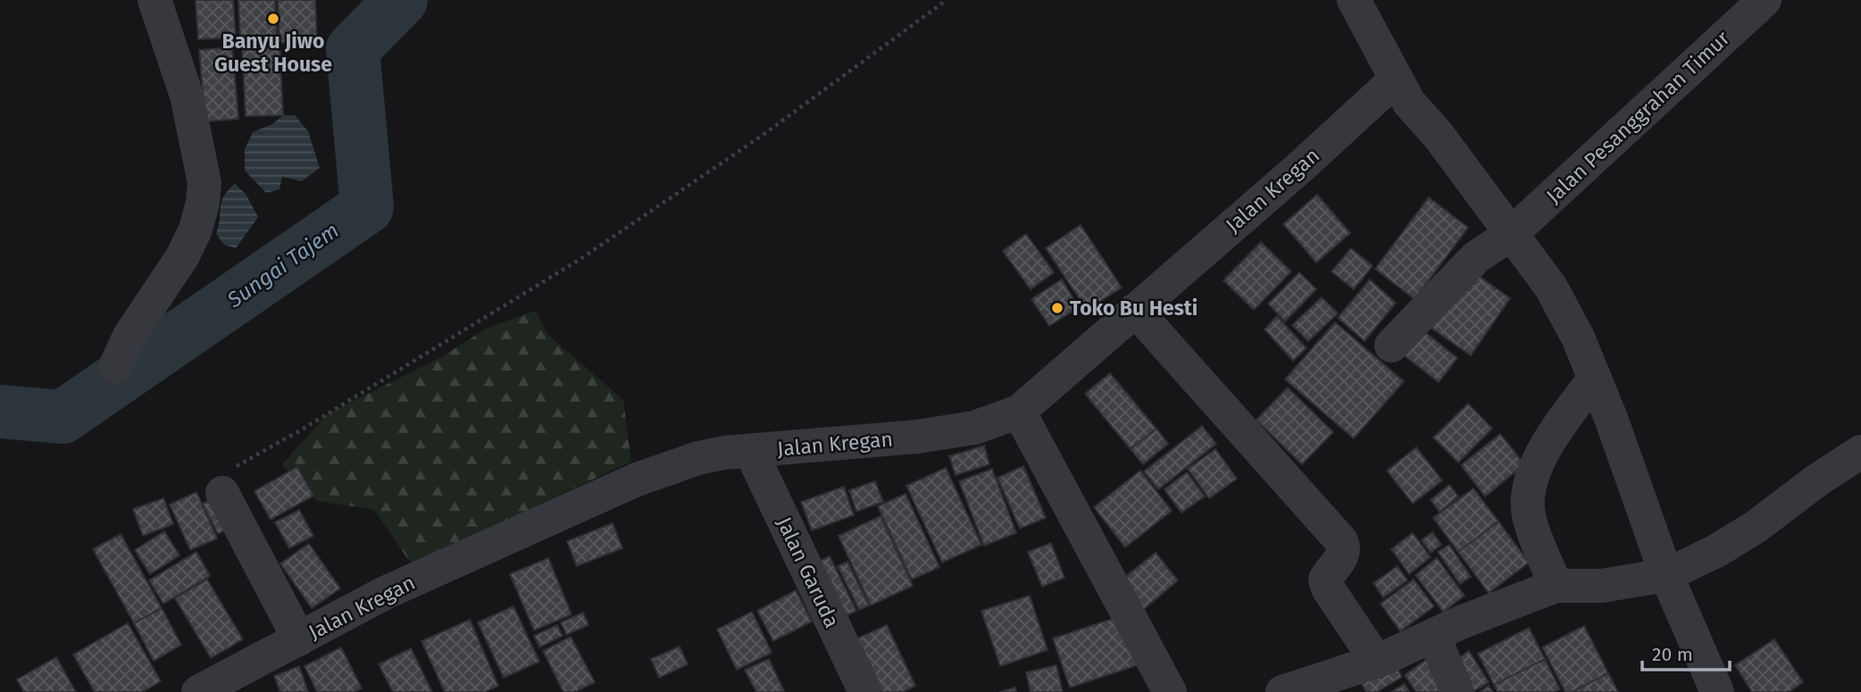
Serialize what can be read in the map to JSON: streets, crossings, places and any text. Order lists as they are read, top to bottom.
{
  "streets": {
    "street": ["Jalan Pesanggrahan Timur", "Jalan Kregan", "Jalan Garuda"]
  },
  "crossings": [
    ["Jalan Kregan", "Jalan Garuda"]
  ],
  "water": ["Sungai Tajem"],
  "places": ["Banyu Jiwo Guest House", "Toko Bu Hesti"],
  "scale_bar": "20 m"
}
